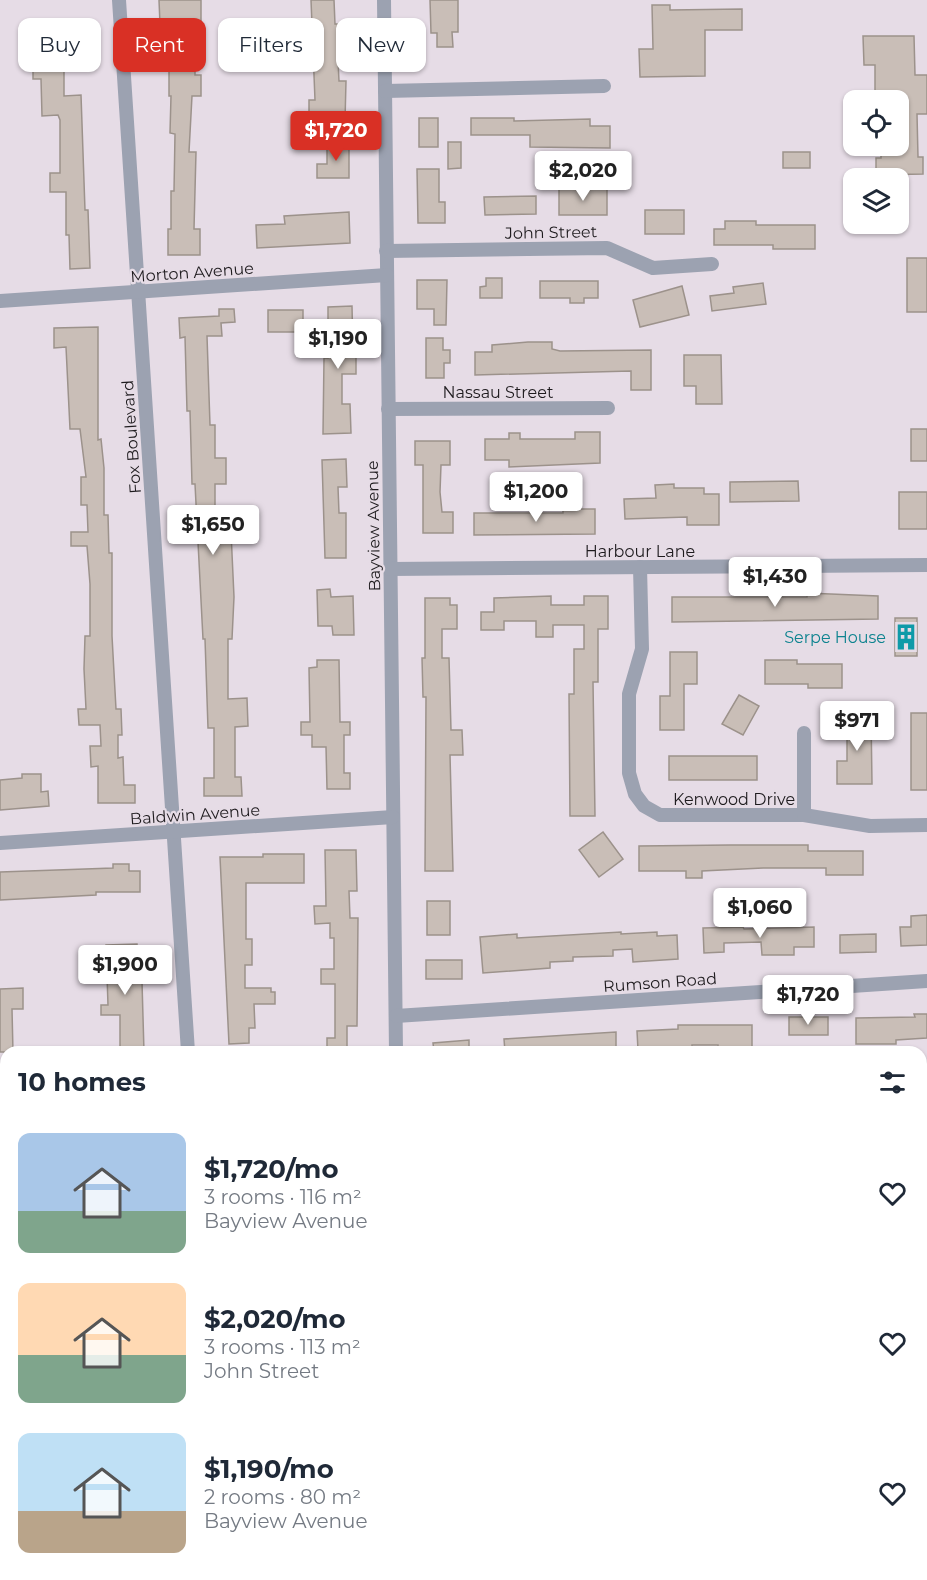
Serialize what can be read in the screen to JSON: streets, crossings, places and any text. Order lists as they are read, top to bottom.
{
  "streets": {
    "street": [
      "John Street",
      "Morton Avenue",
      "Nassau Street",
      "Fox Boulevard",
      "Bayview Avenue",
      "Harbour Lane",
      "Kenwood Drive",
      "Baldwin Avenue",
      "Rumson Road"
    ]
  },
  "crossings": [
    ["John Street", "Bayview Avenue"],
    ["Morton Avenue", "Fox Boulevard"],
    ["Morton Avenue", "Bayview Avenue"],
    ["Nassau Street", "Bayview Avenue"],
    ["Fox Boulevard", "Baldwin Avenue"],
    ["Bayview Avenue", "Harbour Lane"],
    ["Bayview Avenue", "Baldwin Avenue"],
    ["Bayview Avenue", "Rumson Road"],
    ["Harbour Lane", "Kenwood Drive"]
  ],
  "places": {
    "building": ["Serpe House"]
  },
  "page": {
    "chip": [
      "Buy",
      "Rent",
      "Filters",
      "New"
    ],
    "price": [
      "$1,720",
      "$2,020",
      "$1,190",
      "$1,200",
      "$1,650",
      "$1,430",
      "$971",
      "$1,060",
      "$1,900",
      "$1,720"
    ],
    "heading": "10 homes",
    "list": [
      {
        "name": "$1,720/mo",
        "note": "3 rooms · 116 m² · Bayview Avenue"
      },
      {
        "name": "$2,020/mo",
        "note": "3 rooms · 113 m² · John Street"
      },
      {
        "name": "$1,190/mo",
        "note": "2 rooms · 80 m² · Bayview Avenue"
      }
    ]
  }
}
